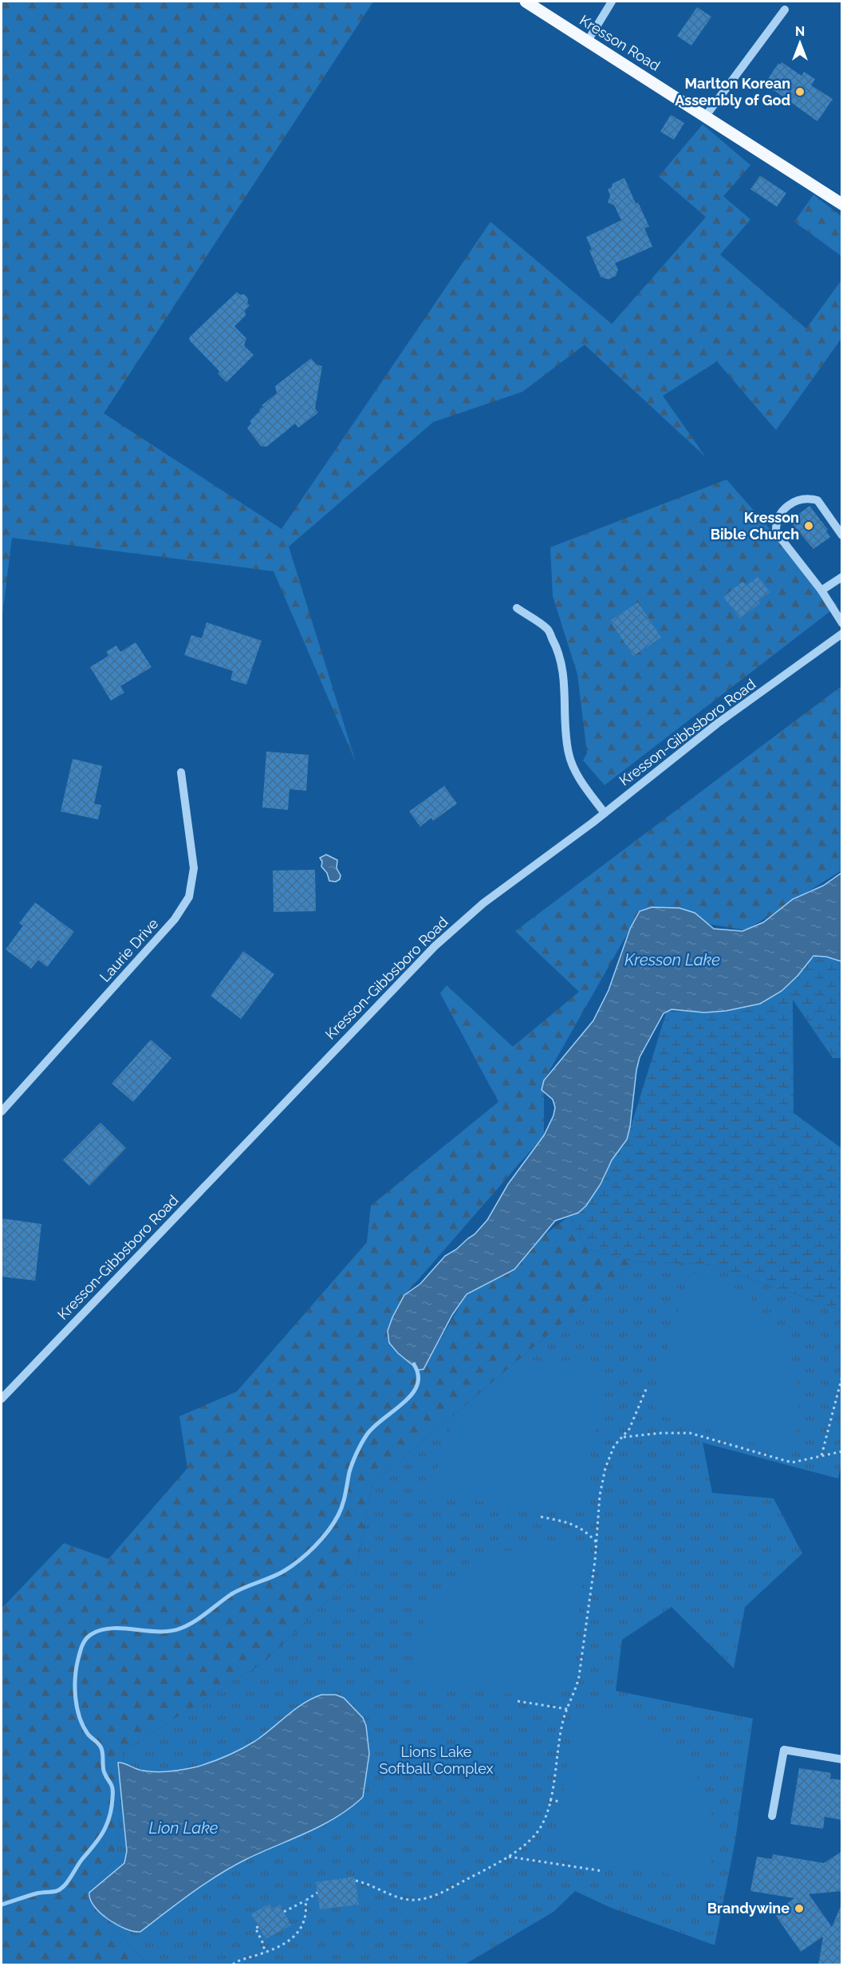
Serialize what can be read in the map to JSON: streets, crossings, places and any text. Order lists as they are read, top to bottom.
{
  "streets": {
    "main road": ["Kresson Road"],
    "street": ["Kresson-Gibbsboro Road", "Laurie Drive"]
  },
  "water": ["Kresson Lake", "Lion Lake"],
  "parks": ["Lions Lake Softball Complex"],
  "places": ["Marlton Korean Assembly of God", "Kresson Bible Church", "Brandywine"],
  "north": "top"
}
